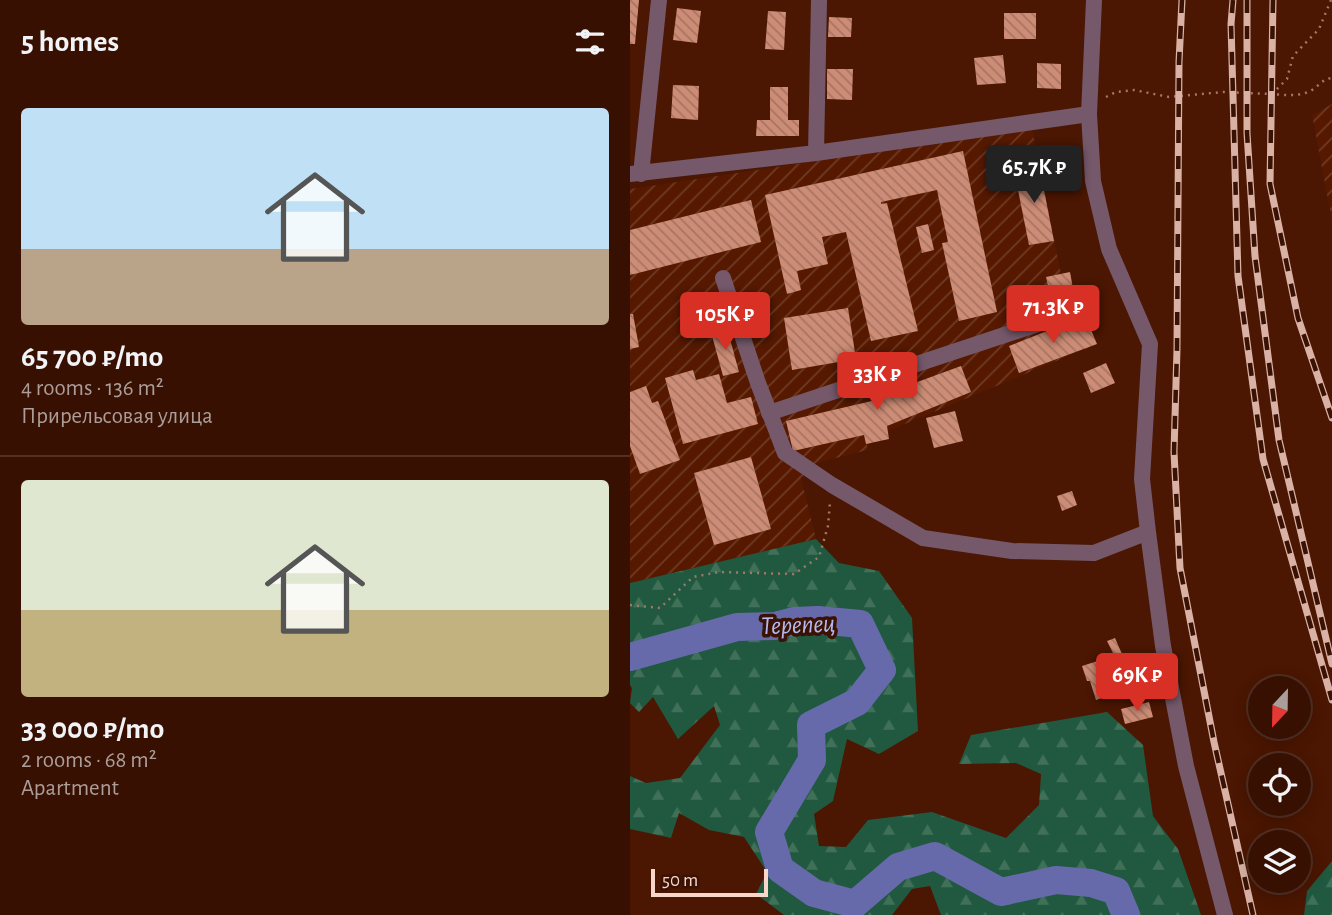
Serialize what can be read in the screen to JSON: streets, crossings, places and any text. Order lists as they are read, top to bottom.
{
  "water": ["Терепец"],
  "scale_bar": "50 m",
  "north": "bottom",
  "page": {
    "heading": "5 homes",
    "list": [
      {
        "name": "65 700 ₽/mo",
        "note": "4 rooms · 136 m² · Прирельсовая улица"
      },
      {
        "name": "33 000 ₽/mo",
        "note": "2 rooms · 68 m² · Apartment"
      }
    ],
    "price": [
      "65.7K ₽",
      "71.3K ₽",
      "105K ₽",
      "33K ₽",
      "69K ₽"
    ],
    "scale": "50 m"
  }
}
